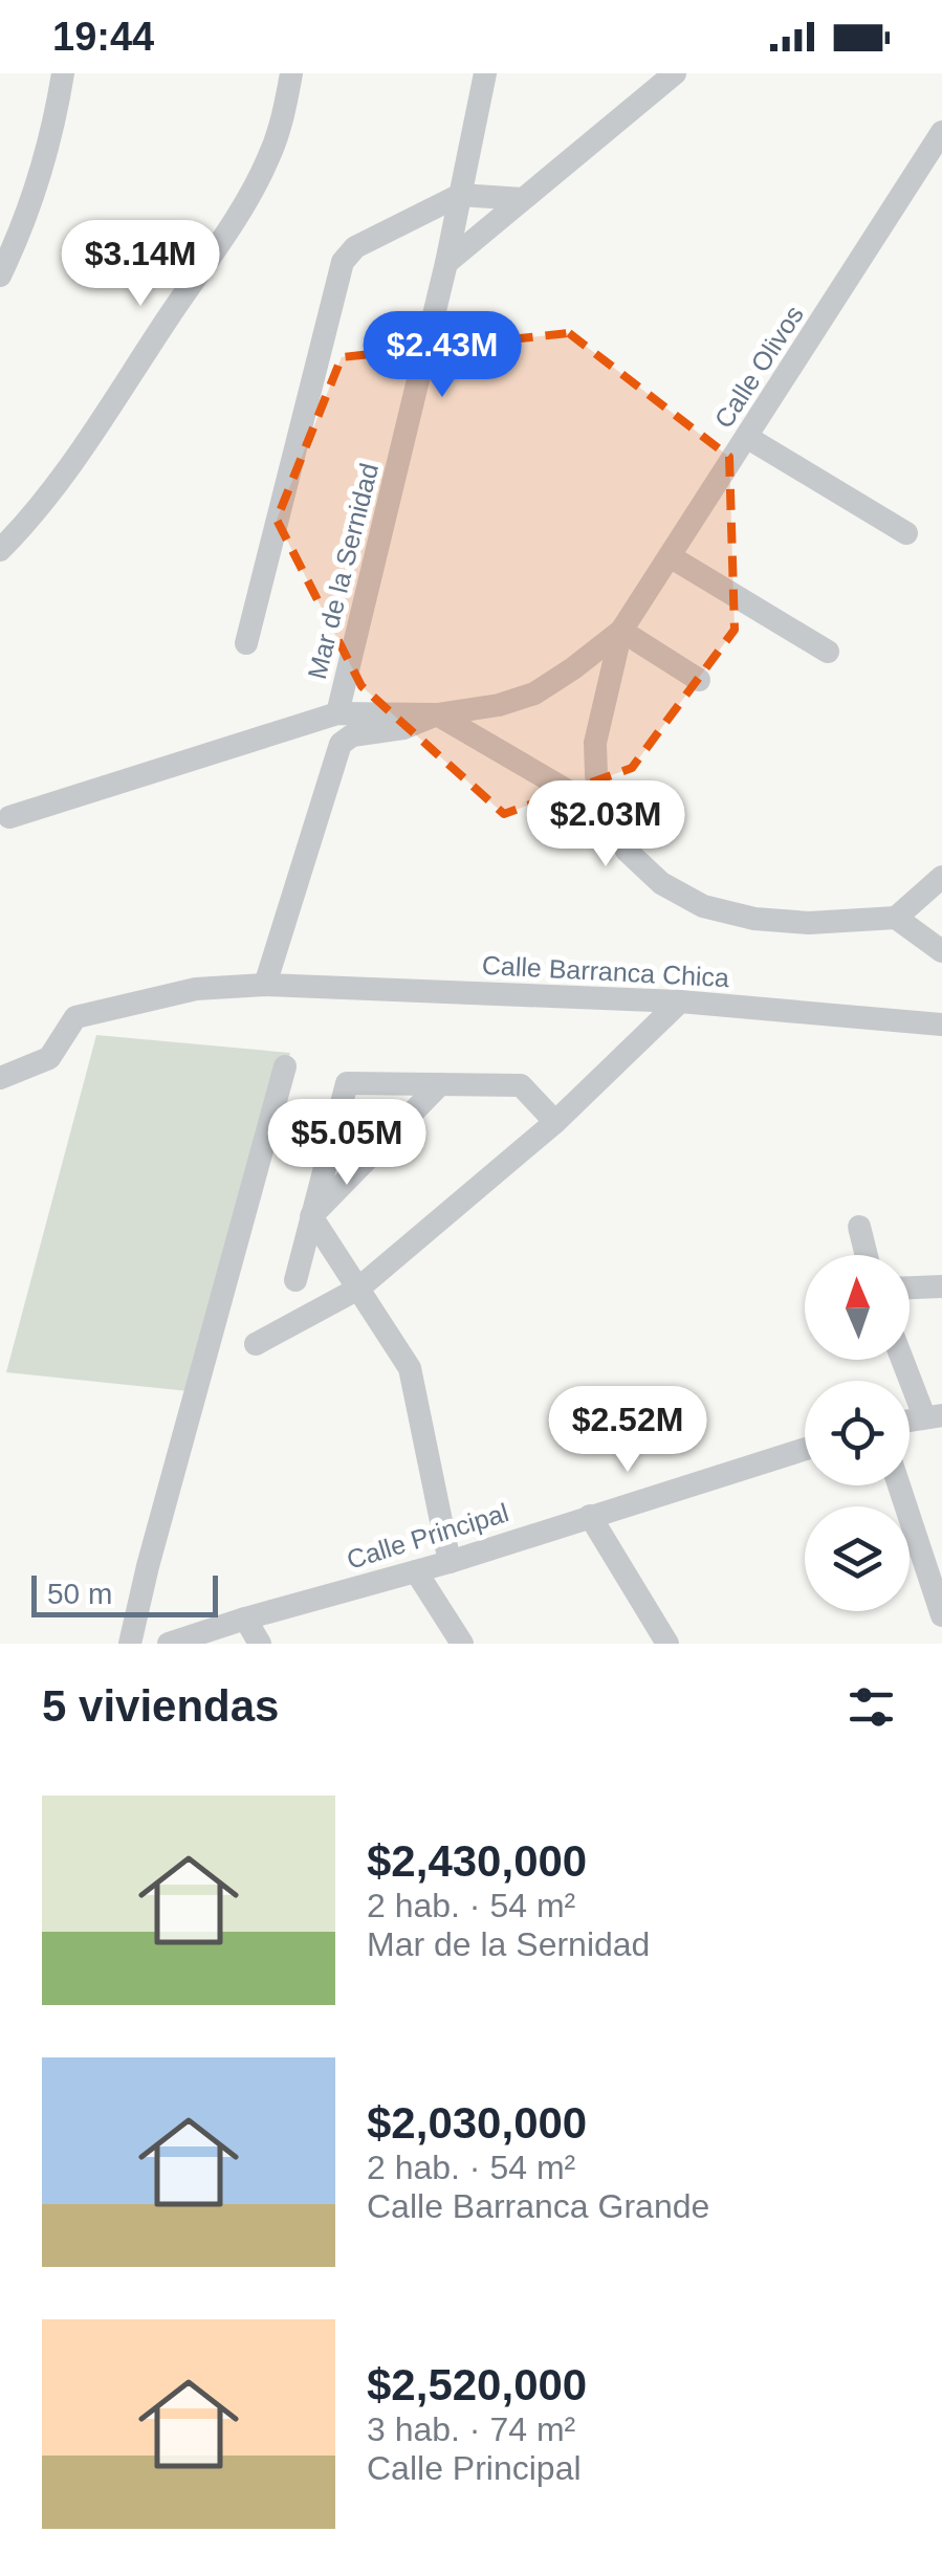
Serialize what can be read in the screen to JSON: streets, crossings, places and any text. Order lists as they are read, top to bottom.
{
  "streets": {
    "street": [
      "Calle Olivos",
      "Mar de la Sernidad",
      "Calle Barranca Chica",
      "Calle Principal"
    ]
  },
  "scale_bar": "50 m",
  "north": "top",
  "page": {
    "status": "19:44",
    "price": [
      "$3.14M",
      "$2.43M",
      "$2.03M",
      "$5.05M",
      "$2.52M"
    ],
    "scale": "50 m",
    "heading": "5 viviendas",
    "list": [
      {
        "name": "$2,430,000",
        "note": "2 hab. · 54 m² · Mar de la Sernidad"
      },
      {
        "name": "$2,030,000",
        "note": "2 hab. · 54 m² · Calle Barranca Grande"
      },
      {
        "name": "$2,520,000",
        "note": "3 hab. · 74 m² · Calle Principal"
      }
    ]
  }
}
